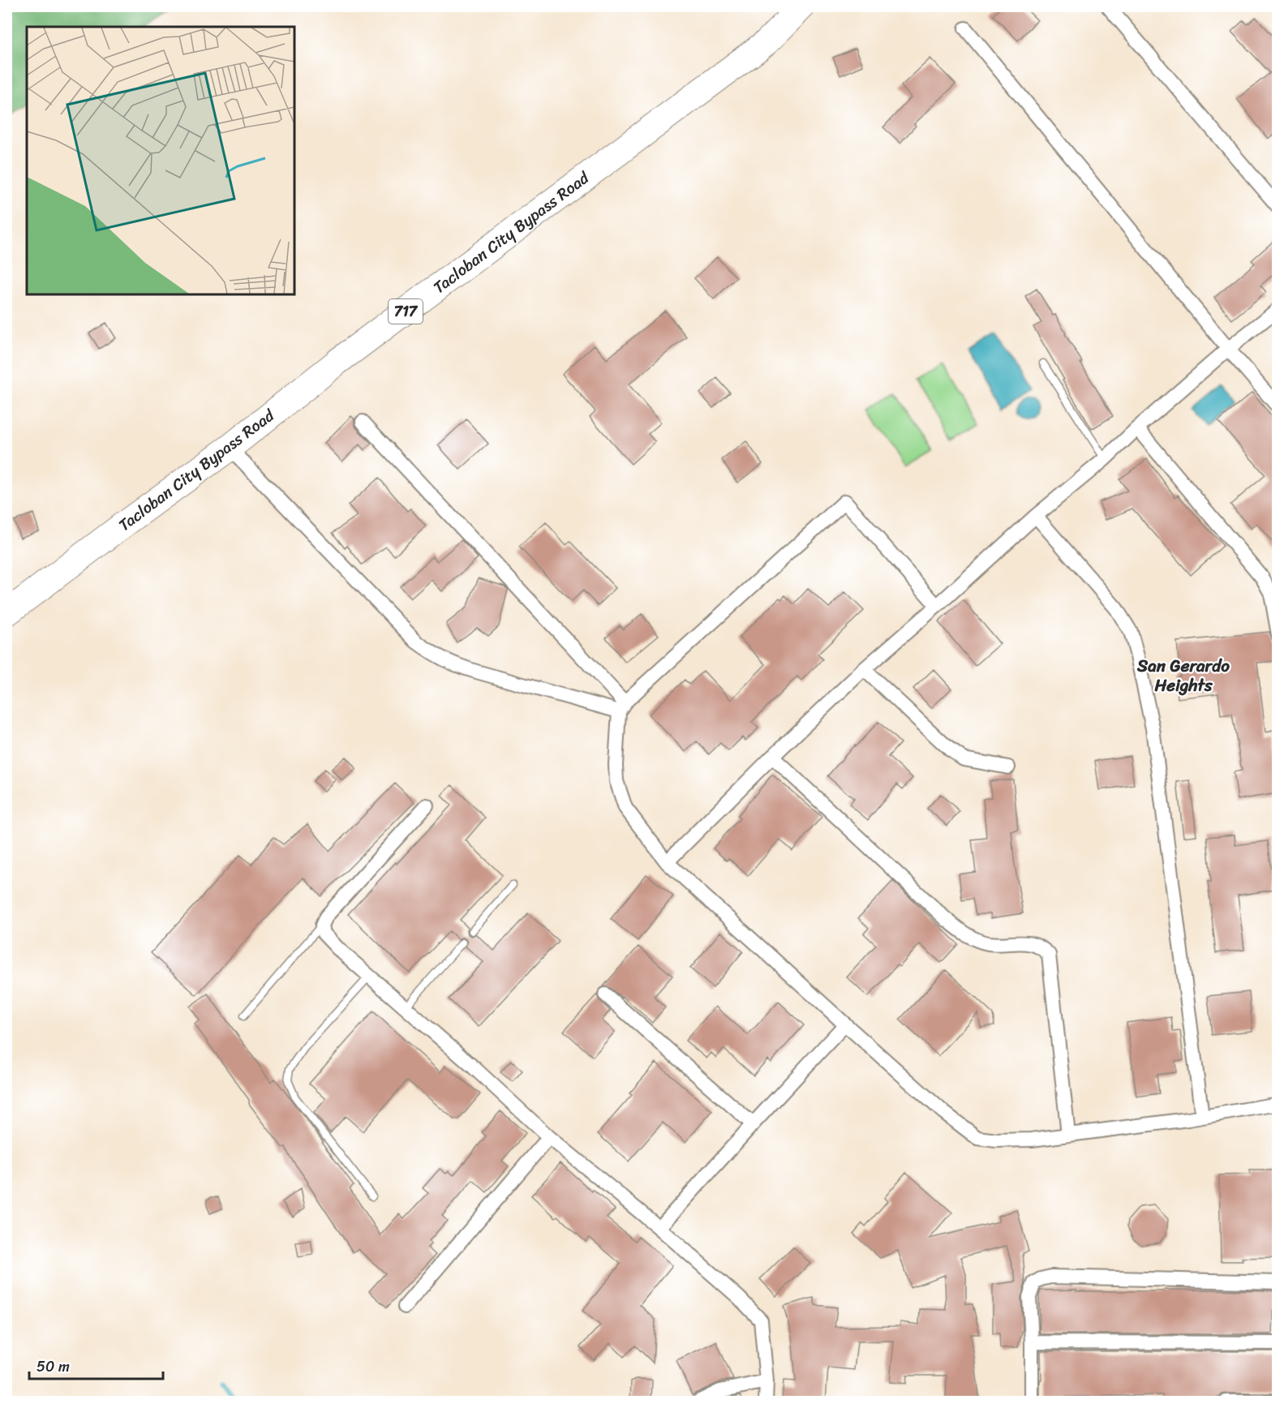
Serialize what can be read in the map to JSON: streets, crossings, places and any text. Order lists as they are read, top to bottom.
{
  "streets": {
    "highway": ["Tacloban City Bypass Road", "717"]
  },
  "districts": ["San Gerardo Heights"],
  "scale_bar": "50 m"
}
